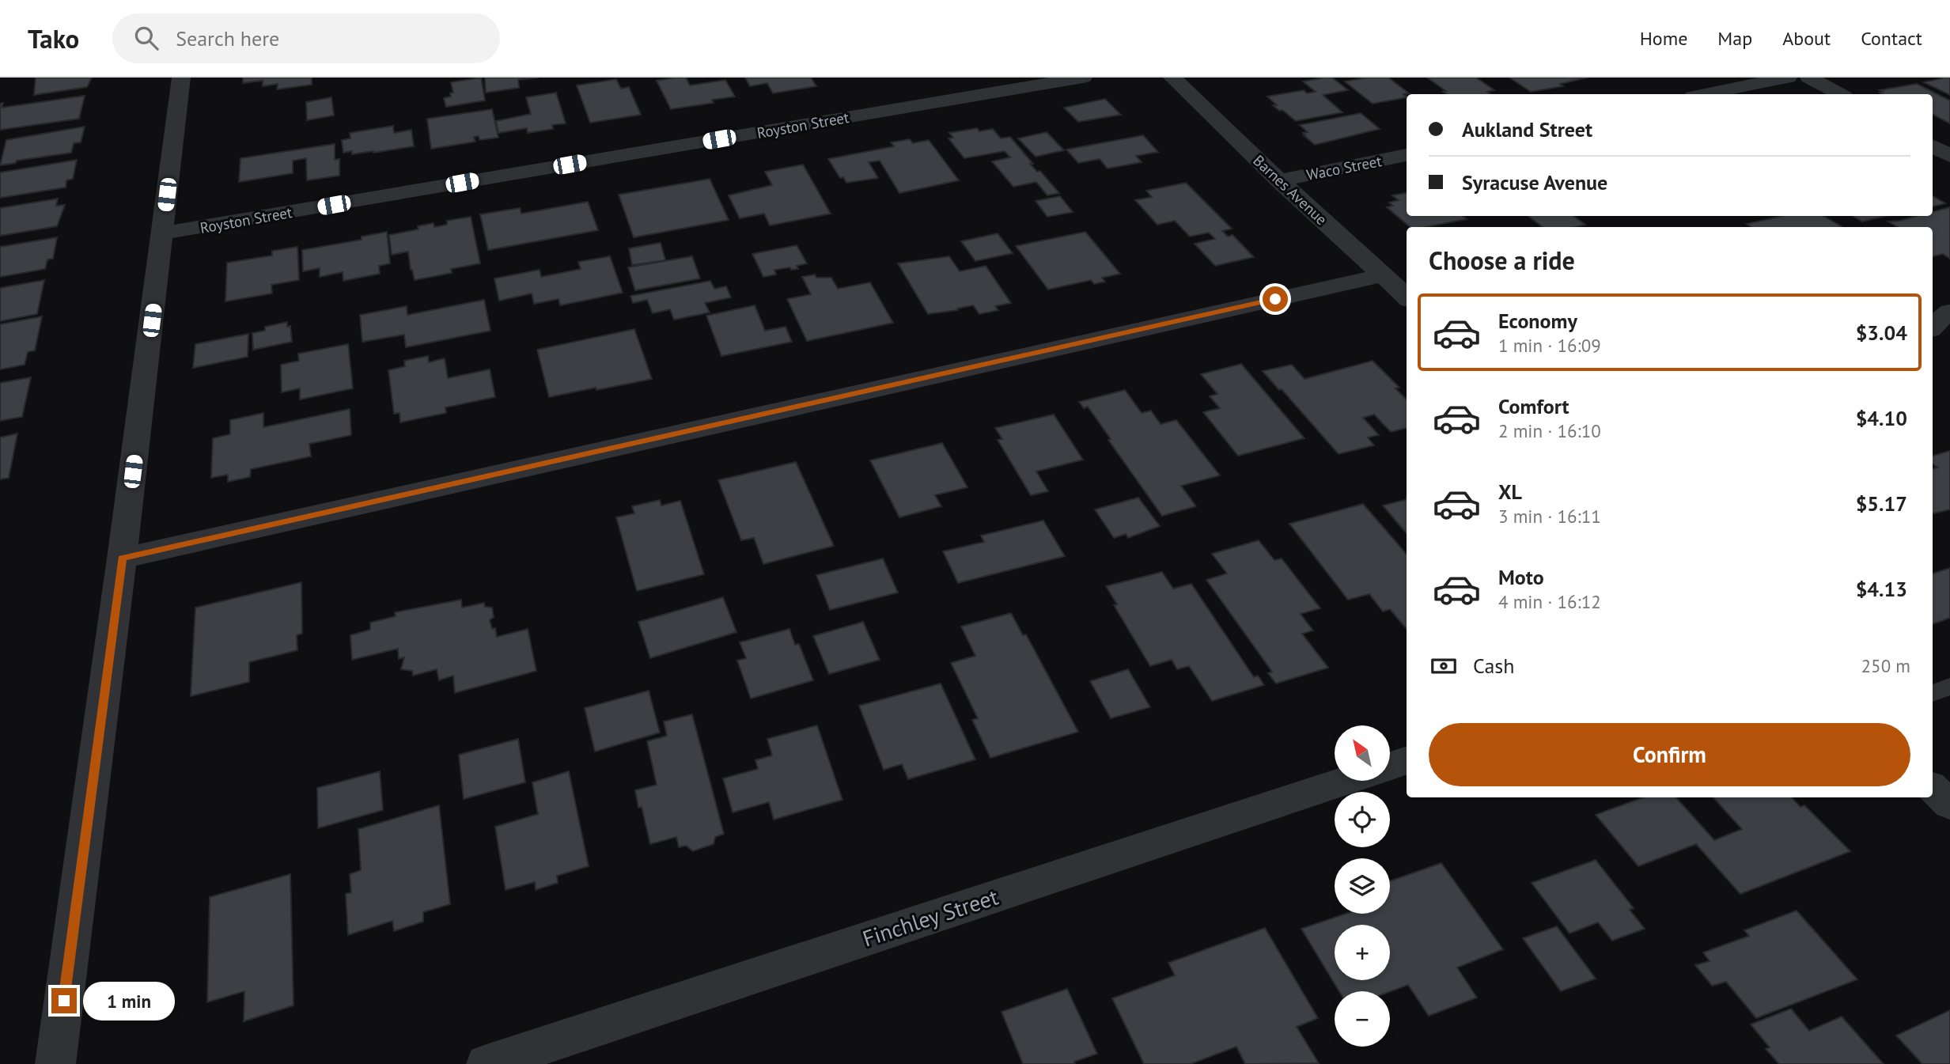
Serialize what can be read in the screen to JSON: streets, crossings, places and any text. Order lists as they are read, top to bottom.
{
  "streets": {
    "street": [
      "Royston Street",
      "Waco Street",
      "Barnes Avenue",
      "Finchley Street"
    ]
  },
  "crossings": [
    ["Waco Street", "Barnes Avenue"]
  ],
  "north": "top left",
  "page": {
    "header": "Tako",
    "search": "Search here",
    "nav": [
      "Home",
      "Map",
      "About",
      "Contact"
    ],
    "banner": ["Aukland Street", "Syracuse Avenue"],
    "heading": "Choose a ride",
    "list": [
      {
        "name": "Economy",
        "note": "1 min · 16:09",
        "value": "$3.04"
      },
      {
        "name": "Comfort",
        "note": "2 min · 16:10",
        "value": "$4.10"
      },
      {
        "name": "XL",
        "note": "3 min · 16:11",
        "value": "$5.17"
      },
      {
        "name": "Moto",
        "note": "4 min · 16:12",
        "value": "$4.13"
      }
    ],
    "pay": ["Cash", "250 m"],
    "buttons": "Confirm",
    "map_buttons": ["+", "−"],
    "bubble": "1 min"
  }
}
